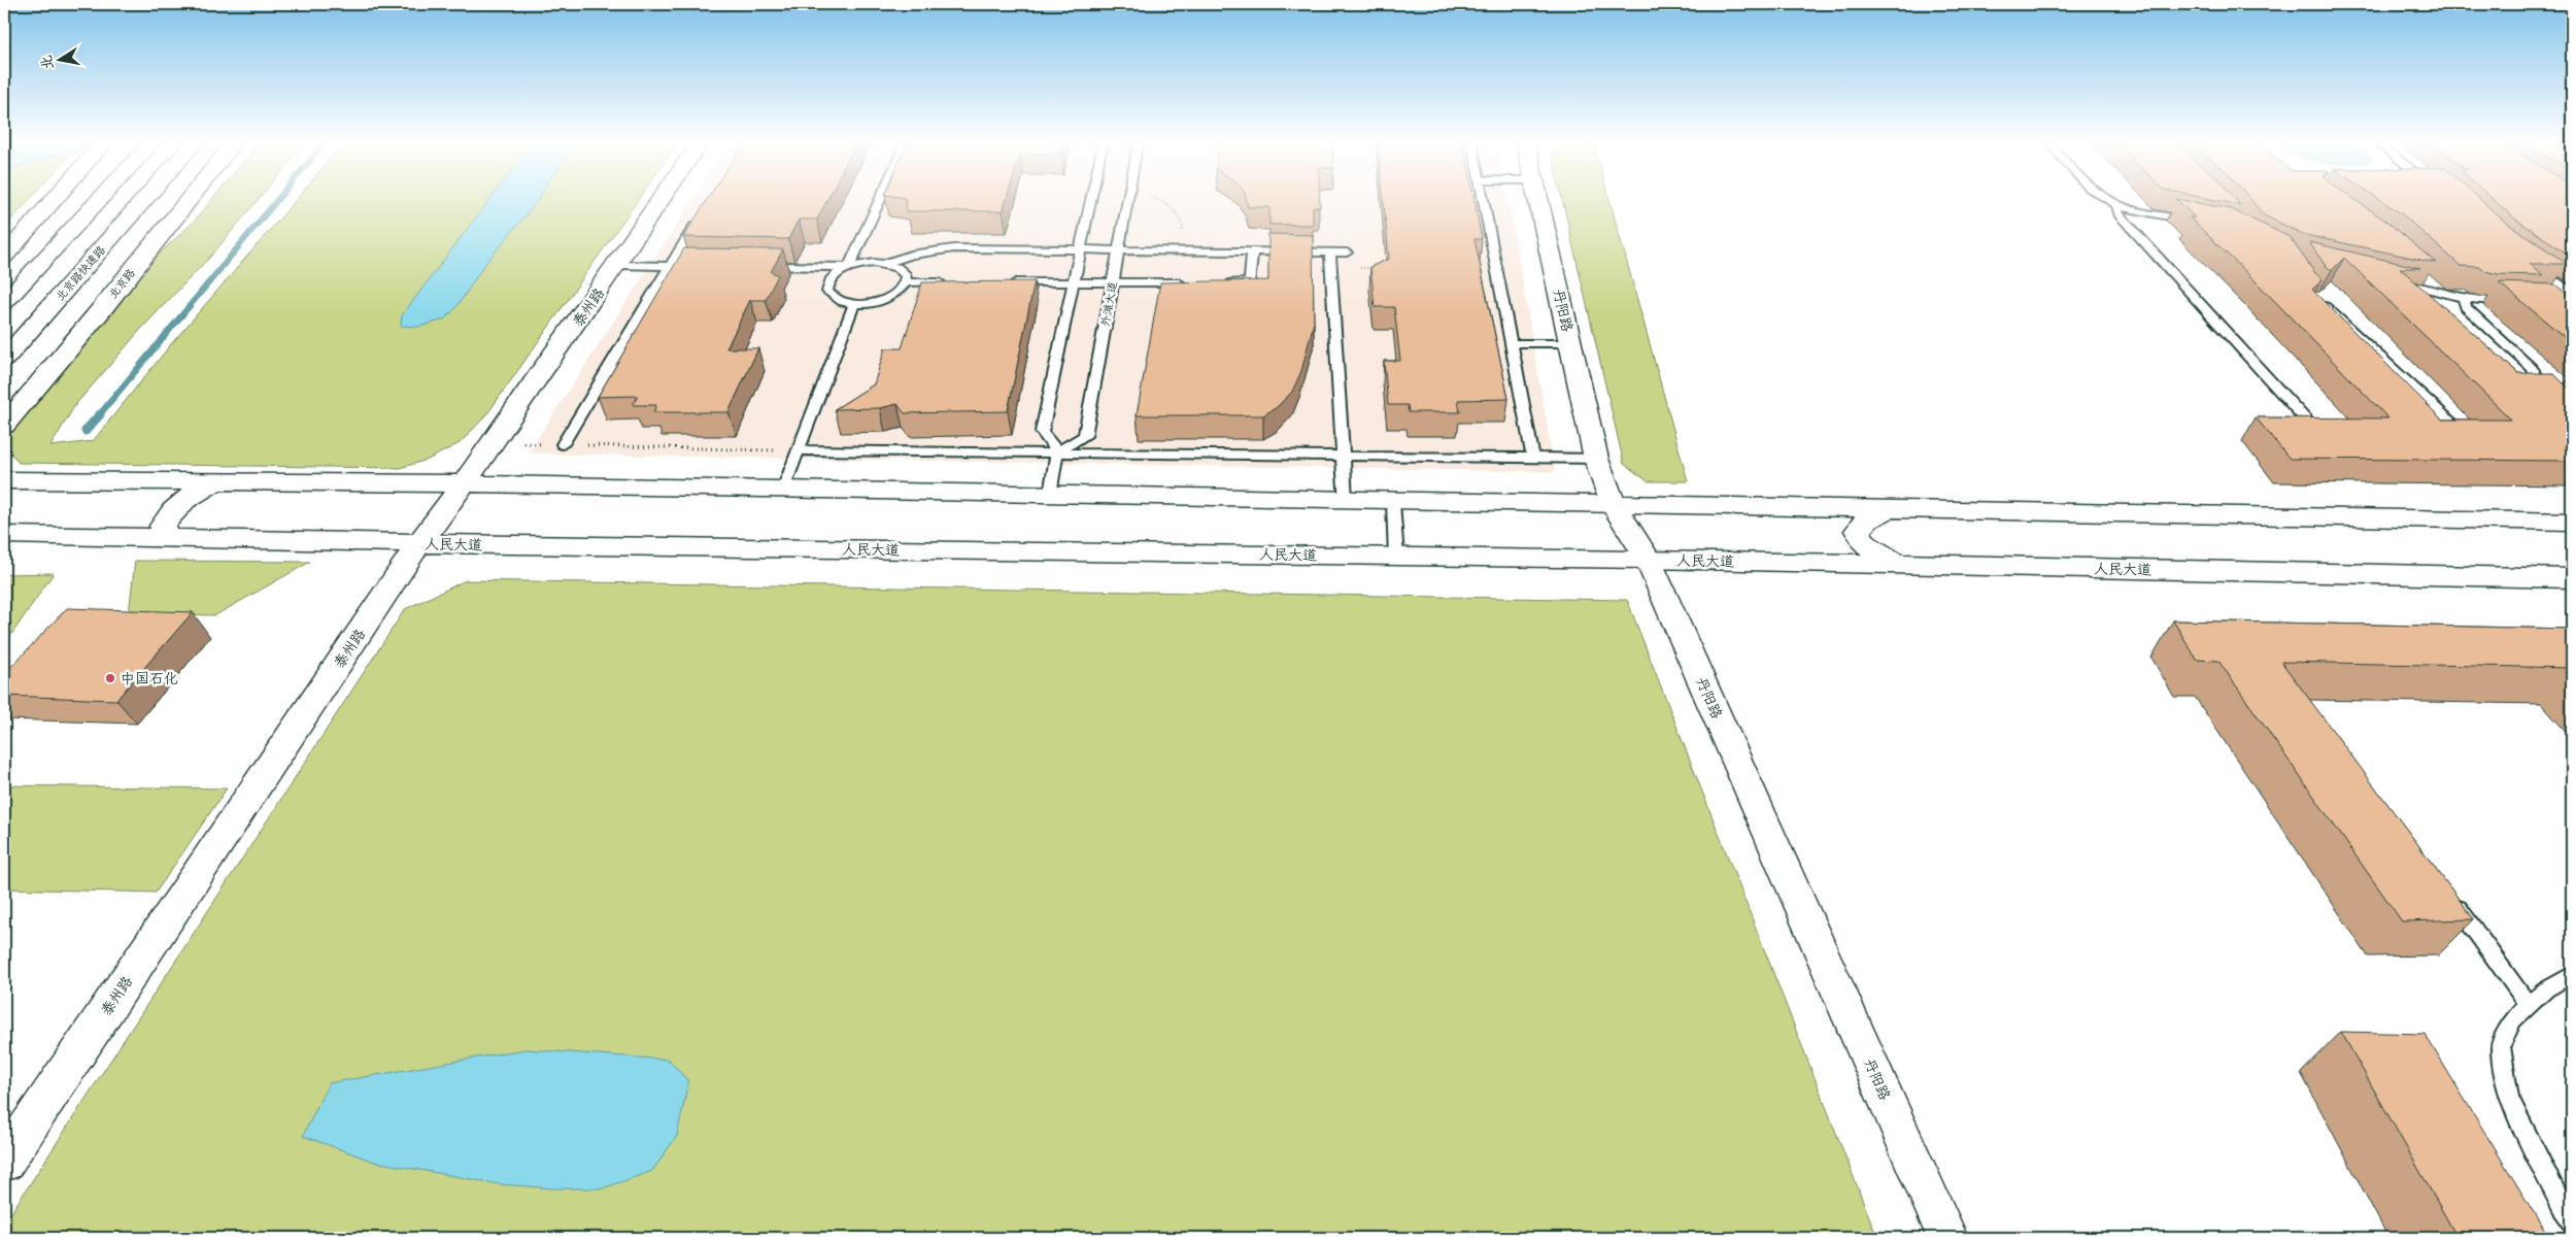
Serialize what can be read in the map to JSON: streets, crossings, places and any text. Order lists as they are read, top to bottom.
{
  "streets": {
    "main road": [
      "北京路快速路",
      "北京路",
      "泰州路",
      "丹阳路",
      "人民大道"
    ],
    "lane": ["外滩大道"]
  },
  "crossings": [
    ["泰州路", "人民大道"],
    ["丹阳路", "人民大道"]
  ],
  "places": ["中国石化"],
  "north": "left"
}
